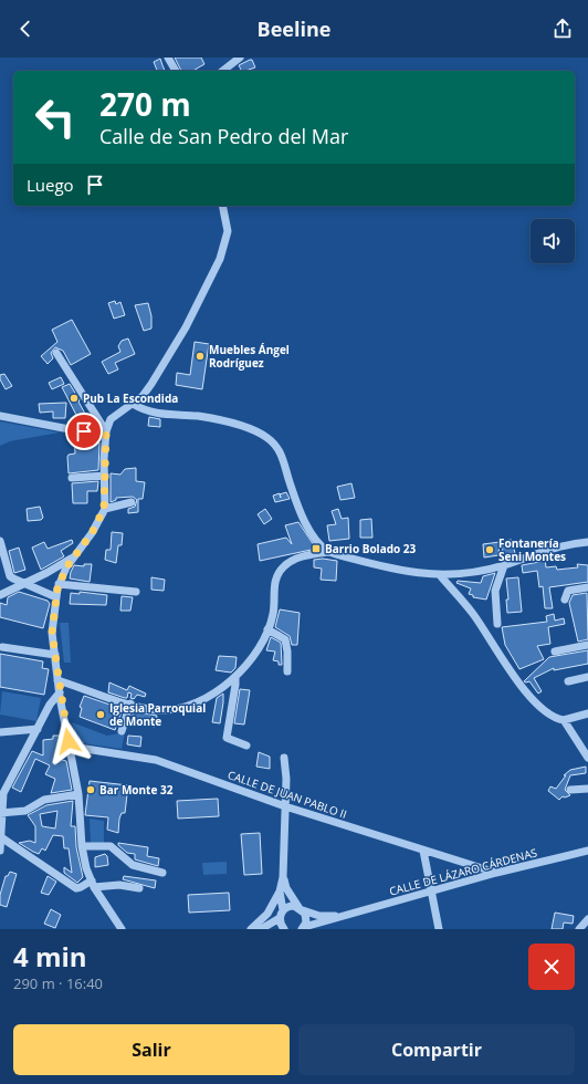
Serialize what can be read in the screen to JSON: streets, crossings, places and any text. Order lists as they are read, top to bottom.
{
  "streets": {
    "street": ["CALLE DE JUAN PABLO II", "CALLE DE LÁZARO CÁRDENAS"]
  },
  "crossings": [
    ["CALLE DE JUAN PABLO II", "CALLE DE LÁZARO CÁRDENAS"]
  ],
  "places": {
    "other": [
      "Muebles Ángel Rodríguez",
      "Pub La Escondida",
      "Fontanería Seni Montes",
      "Iglesia Parroquial de Monte",
      "Bar Monte 32"
    ],
    "transit": ["Barrio Bolado 23"]
  },
  "page": {
    "header": "Beeline",
    "turn": ["270 m", "Calle de San Pedro del Mar"],
    "then": "Luego",
    "heading": ["4 min", "290 m · 16:40"],
    "buttons": ["Salir", "Compartir"]
  }
}
